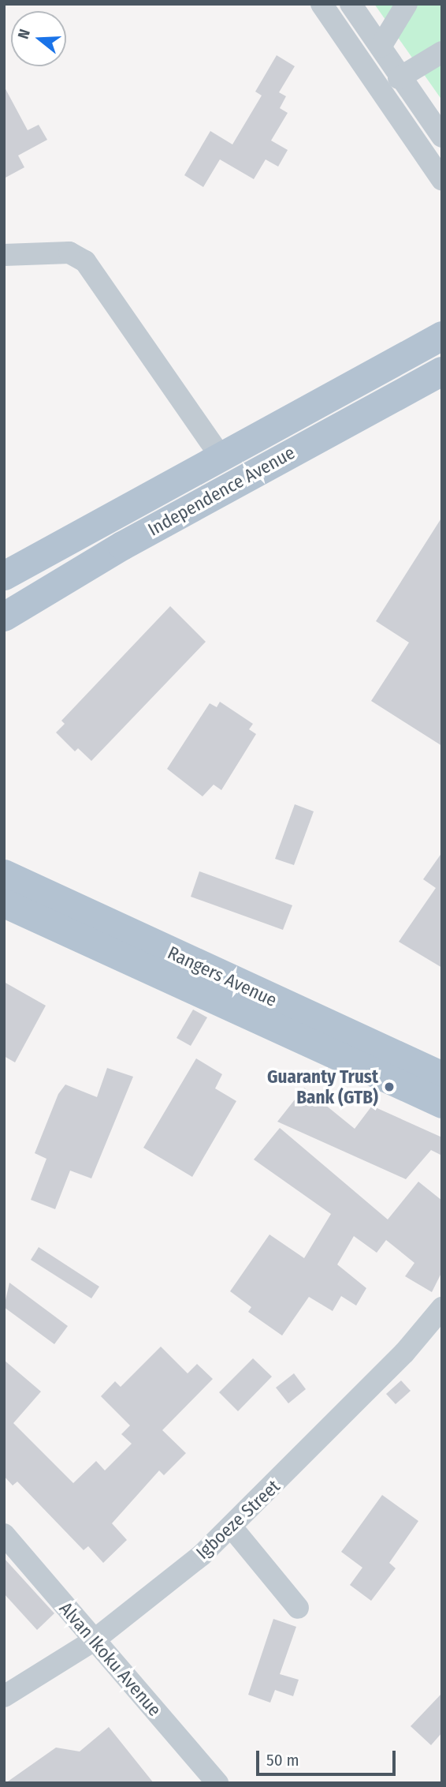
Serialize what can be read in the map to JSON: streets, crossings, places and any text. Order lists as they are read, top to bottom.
{
  "streets": {
    "main road": ["Independence Avenue", "Rangers Avenue"],
    "street": ["Igboeze Street", "Alvan Ikoku Avenue"]
  },
  "crossings": [
    ["Igboeze Street", "Alvan Ikoku Avenue"]
  ],
  "places": ["Guaranty Trust Bank (GTB)"],
  "scale_bar": "50 m",
  "north": "left"
}
